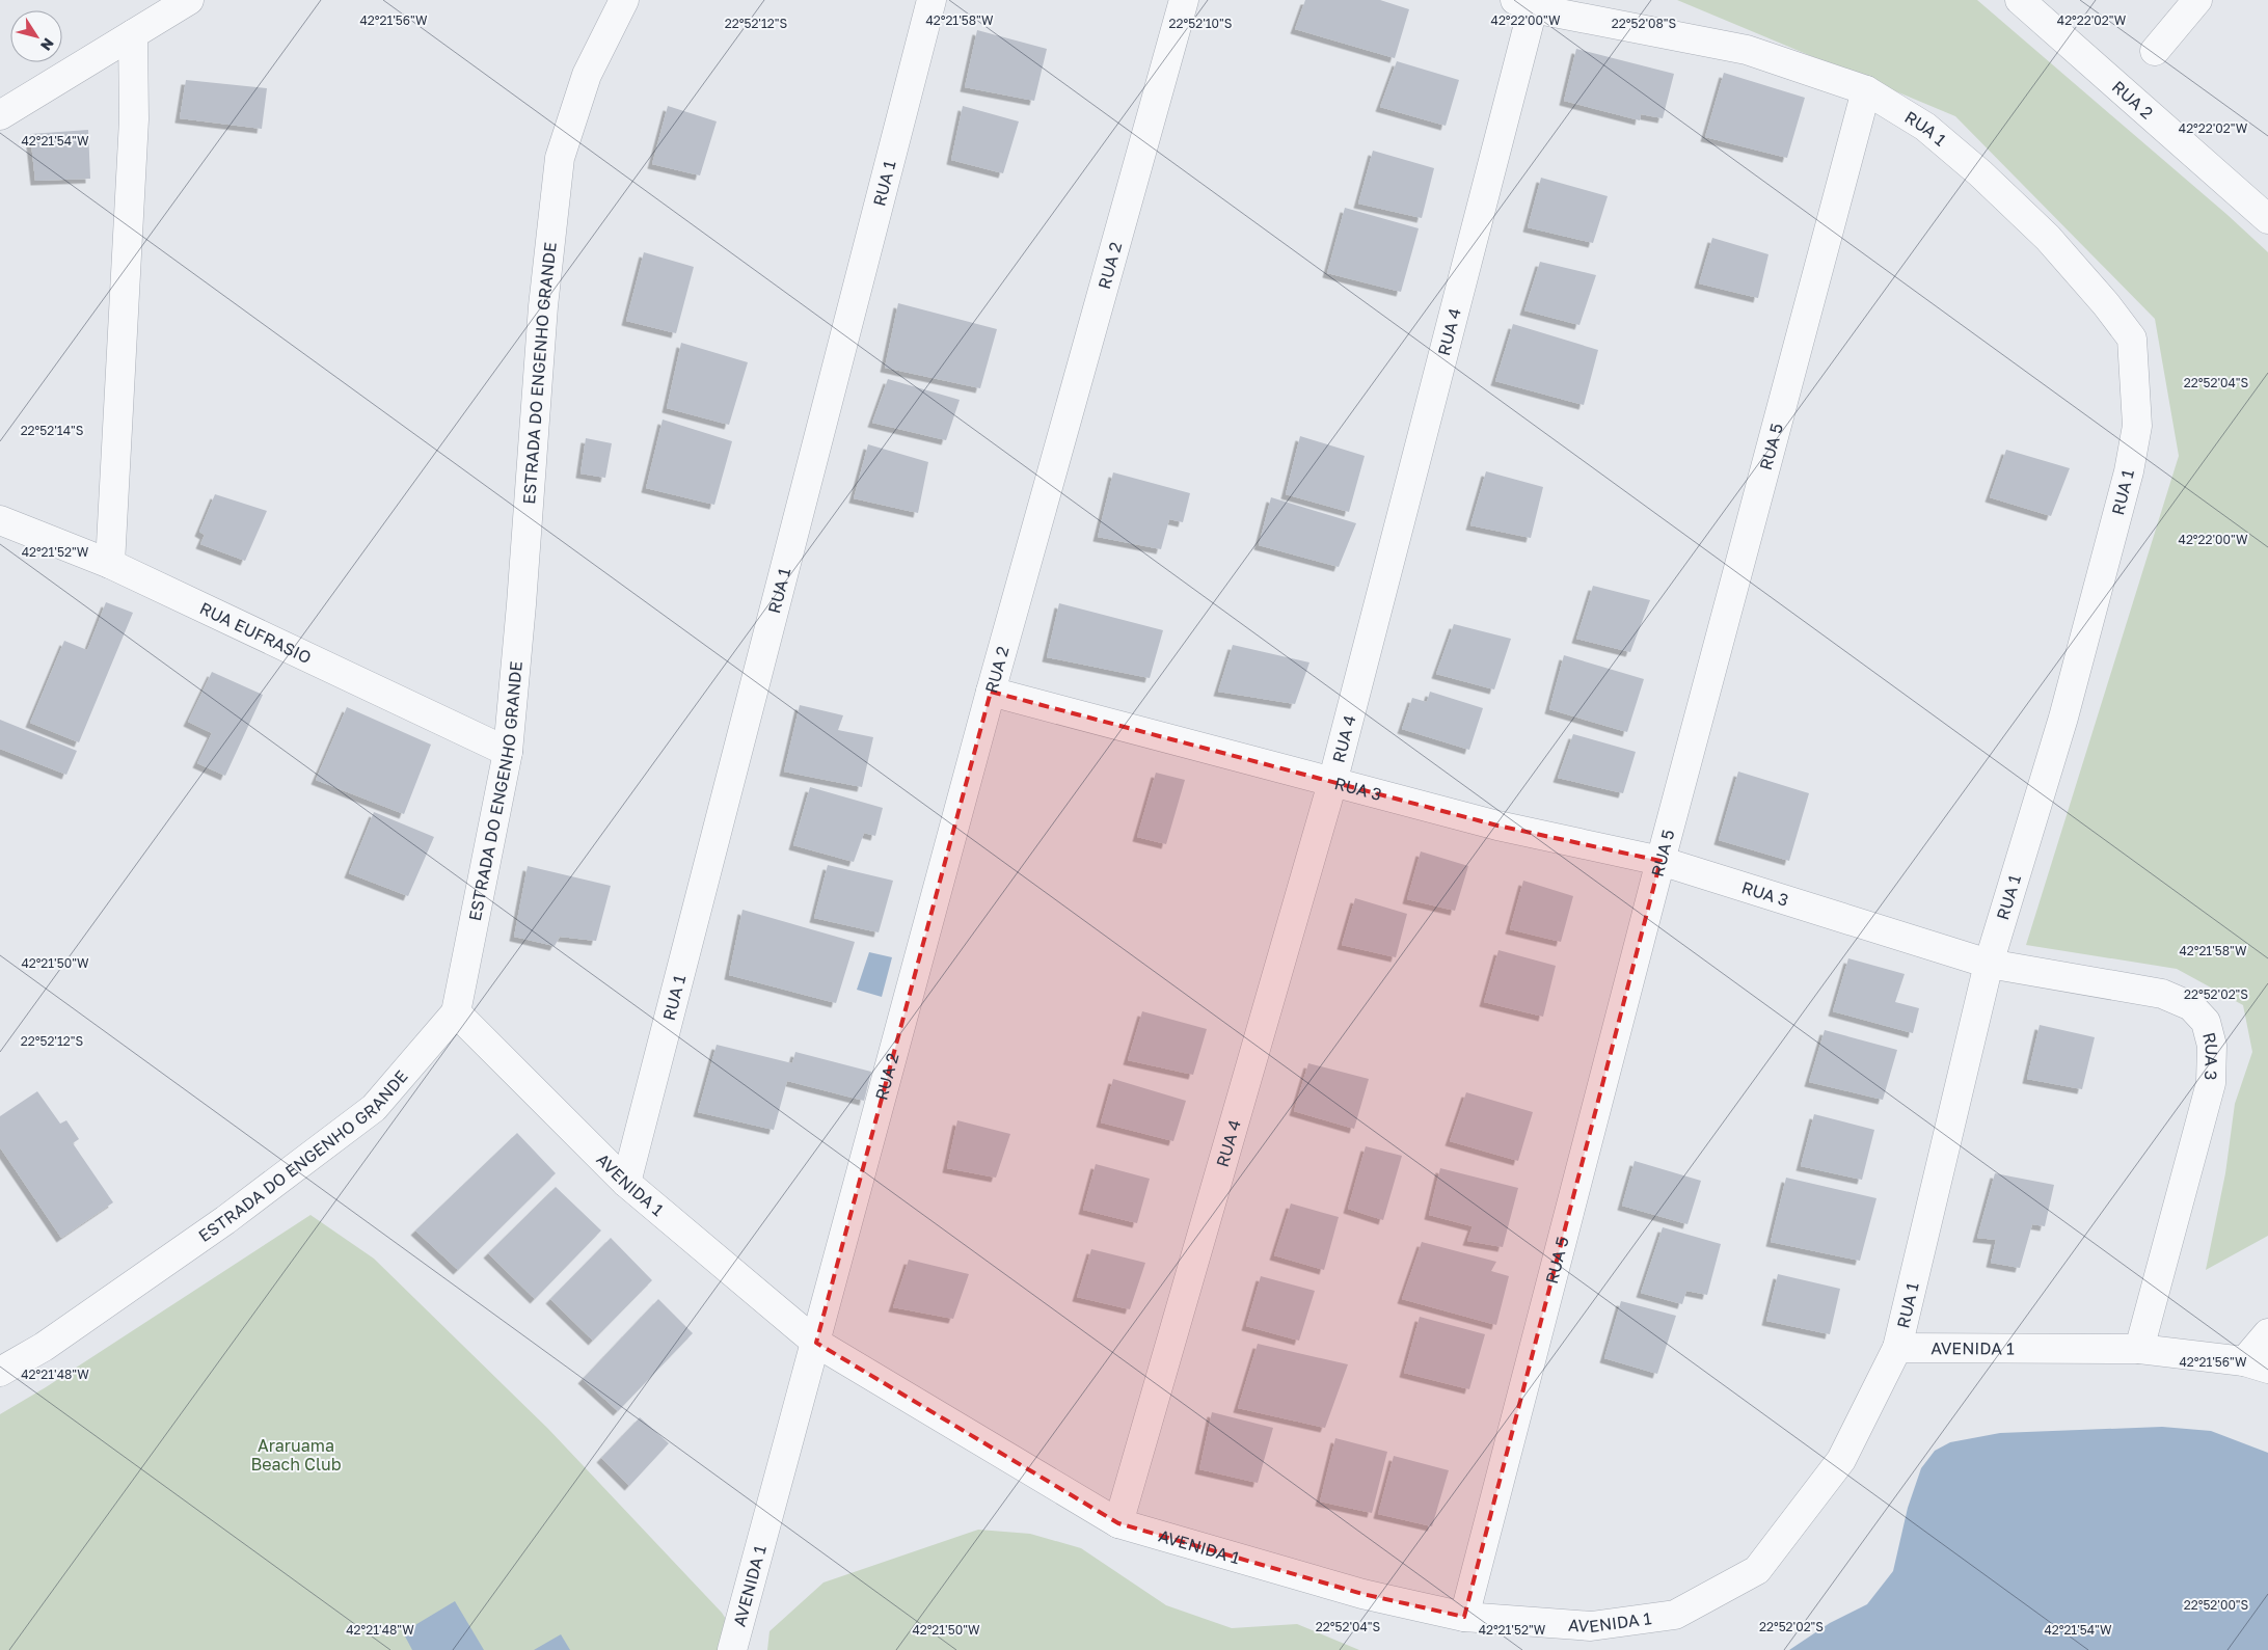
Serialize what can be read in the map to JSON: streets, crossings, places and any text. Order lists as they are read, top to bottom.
{
  "streets": {
    "street": [
      "RUA 2",
      "RUA 1",
      "RUA 4",
      "ESTRADA DO ENGENHO GRANDE",
      "RUA 5",
      "RUA EUFRASIO",
      "RUA 3",
      "AVENIDA 1"
    ]
  },
  "crossings": [
    ["RUA 2", "RUA 3"],
    ["RUA 2", "AVENIDA 1"],
    ["RUA 1", "RUA 4"],
    ["RUA 1", "RUA 5"],
    ["RUA 1", "RUA 3"],
    ["RUA 1", "AVENIDA 1"],
    ["RUA 4", "RUA 3"],
    ["RUA 4", "AVENIDA 1"],
    ["ESTRADA DO ENGENHO GRANDE", "RUA EUFRASIO"],
    ["ESTRADA DO ENGENHO GRANDE", "AVENIDA 1"],
    ["RUA 5", "RUA 3"],
    ["RUA 5", "AVENIDA 1"],
    ["RUA 3", "AVENIDA 1"]
  ],
  "parks": ["Araruama Beach Club"],
  "north": "bottom right",
  "coordinates": [
    "42°21'56\"W",
    "42°21'58\"W",
    "42°22'00\"W",
    "42°22'02\"W",
    "22°52'12\"S",
    "22°52'08\"S",
    "22°52'10\"S",
    "42°21'54\"W",
    "22°52'04\"S",
    "22°52'14\"S",
    "42°21'52\"W",
    "42°21'50\"W",
    "22°52'02\"S",
    "42°21'48\"W",
    "22°52'00\"S"
  ]
}
